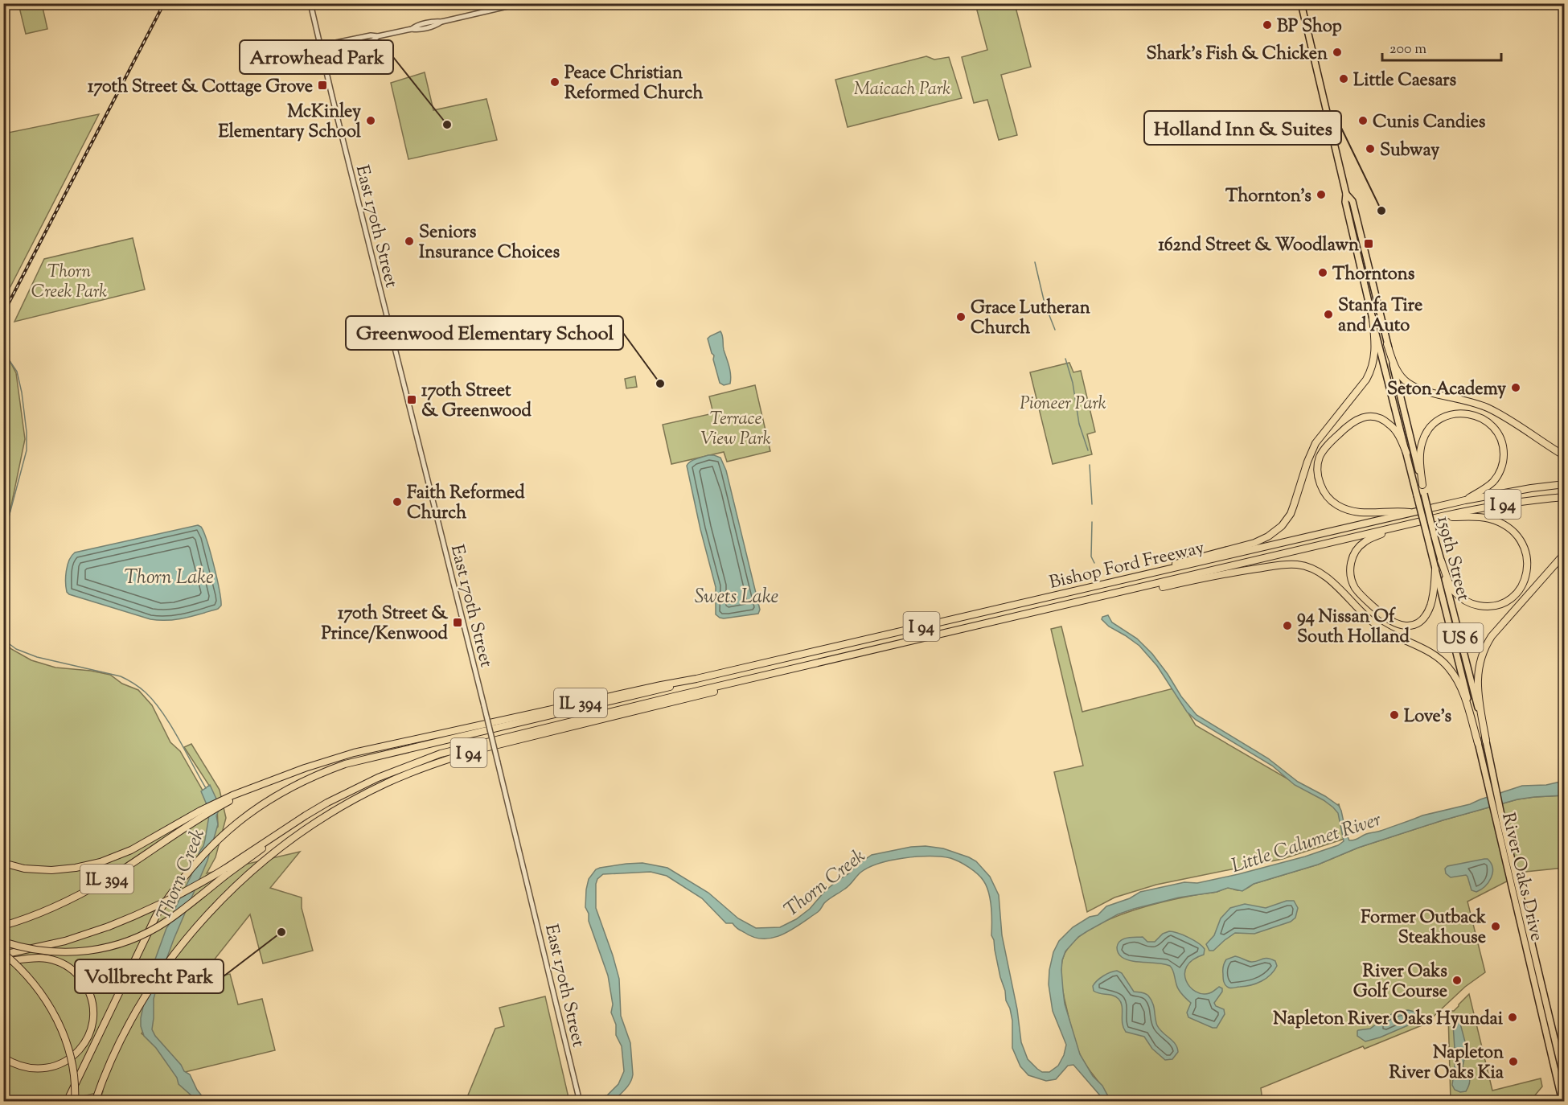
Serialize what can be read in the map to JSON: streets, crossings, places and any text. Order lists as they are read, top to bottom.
{
  "streets": {
    "highway": ["I 94", "Bishop Ford Freeway", "IL 394"],
    "main road": ["159th Street", "US 6", "River Oaks Drive"],
    "street": ["East 170th Street"]
  },
  "crossings": [
    ["I 94", "Bishop Ford Freeway"],
    ["I 94", "IL 394"],
    ["159th Street", "US 6"],
    ["159th Street", "River Oaks Drive"],
    ["Bishop Ford Freeway", "IL 394"]
  ],
  "water": [
    "Thorn Lake",
    "Swets Lake",
    "Little Calumet River",
    "Thorn Creek"
  ],
  "parks": [
    "Maicach Park",
    "Thorn Creek Park",
    "Pioneer Park",
    "Terrace View Park"
  ],
  "places": {
    "other": [
      "BP Shop",
      "Shark's Fish & Chicken",
      "Little Caesars",
      "Peace Christian Reformed Church",
      "McKinley Elementary School",
      "Cunis Candies",
      "Arrowhead Park",
      "Subway",
      "Thornton's",
      "Holland Inn & Suites",
      "Seniors Insurance Choices",
      "Thorntons",
      "Stanfa Tire and Auto",
      "Grace Lutheran Church",
      "Greenwood Elementary School",
      "Seton Academy",
      "Faith Reformed Church",
      "94 Nissan Of South Holland",
      "Love's",
      "Former Outback Steakhouse",
      "Vollbrecht Park",
      "River Oaks Golf Course",
      "Napleton River Oaks Hyundai",
      "Napleton River Oaks Kia"
    ],
    "transit": [
      "170th Street & Cottage Grove",
      "162nd Street & Woodlawn",
      "170th Street & Greenwood",
      "170th Street & Prince/Kenwood"
    ]
  },
  "scale_bar": "200 m"
}
